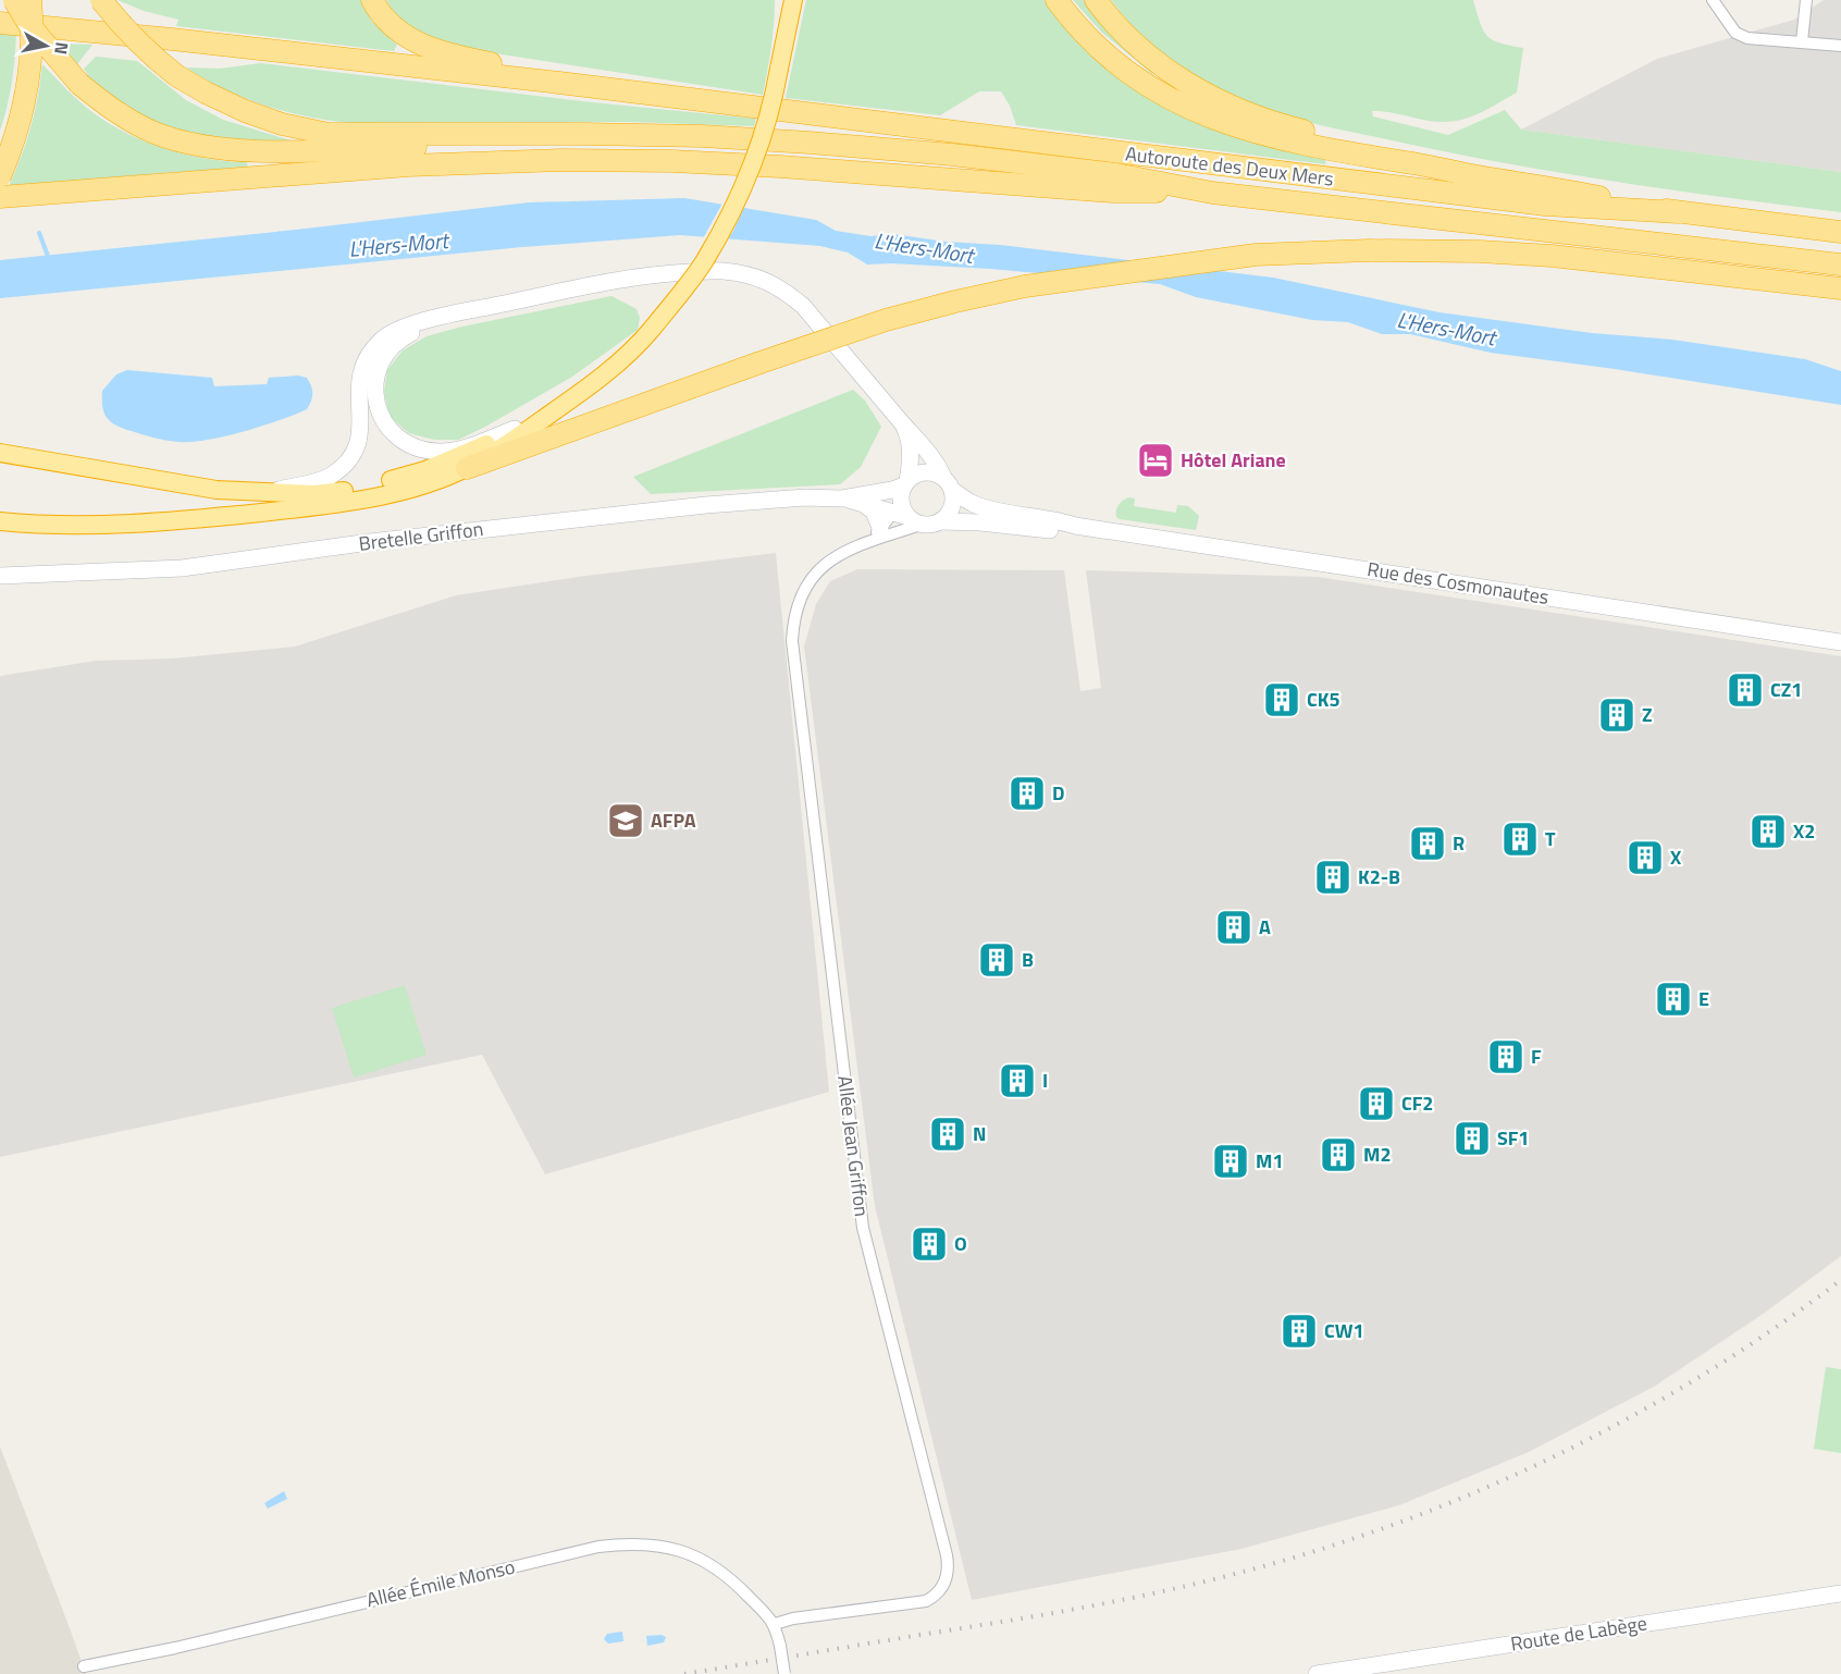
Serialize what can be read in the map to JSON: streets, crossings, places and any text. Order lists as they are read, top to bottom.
{
  "streets": {
    "highway": ["Autoroute des Deux Mers"],
    "main road": ["Bretelle Griffon", "Rue des Cosmonautes", "Route de Labège"],
    "street": ["Allée Jean Griffon", "Allée Émile Monso"]
  },
  "crossings": [
    ["Bretelle Griffon", "Rue des Cosmonautes"],
    ["Bretelle Griffon", "Allée Jean Griffon"],
    ["Rue des Cosmonautes", "Allée Jean Griffon"],
    ["Allée Jean Griffon", "Allée Émile Monso"]
  ],
  "water": ["L'Hers-Mort"],
  "places": {
    "hotel": ["Hôtel Ariane"],
    "building": [
      "CZ1",
      "CK5",
      "Z",
      "D",
      "X2",
      "T",
      "R",
      "X",
      "K2-B",
      "A",
      "B",
      "E",
      "F",
      "I",
      "CF2",
      "N",
      "SF1",
      "M2",
      "M1",
      "O",
      "CW1"
    ],
    "school or university": ["AFPA"]
  },
  "north": "right"
}
